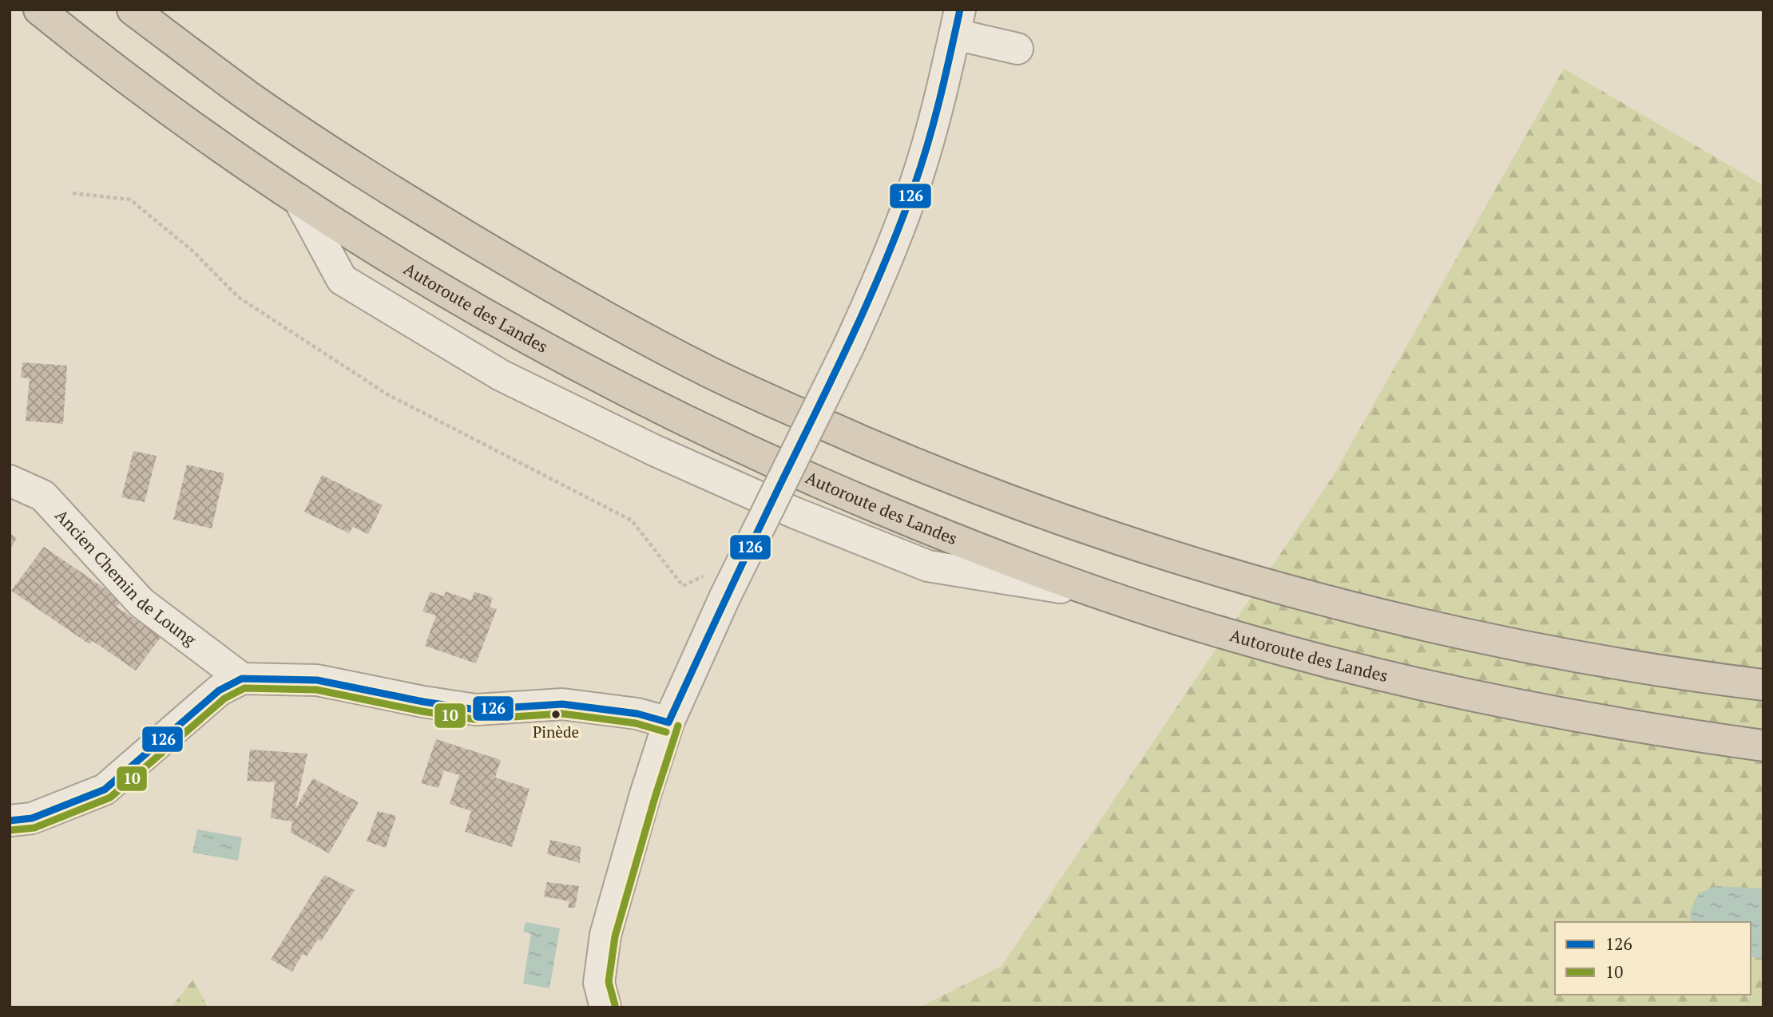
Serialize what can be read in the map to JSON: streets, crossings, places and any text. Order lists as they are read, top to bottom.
{
  "streets": {
    "highway": ["Autoroute des Landes"],
    "street": ["Ancien Chemin de Loung"]
  },
  "places": ["Pinède"],
  "lines": ["transit line 126", "transit line 10"],
  "legend": ["126", "10"]
}
